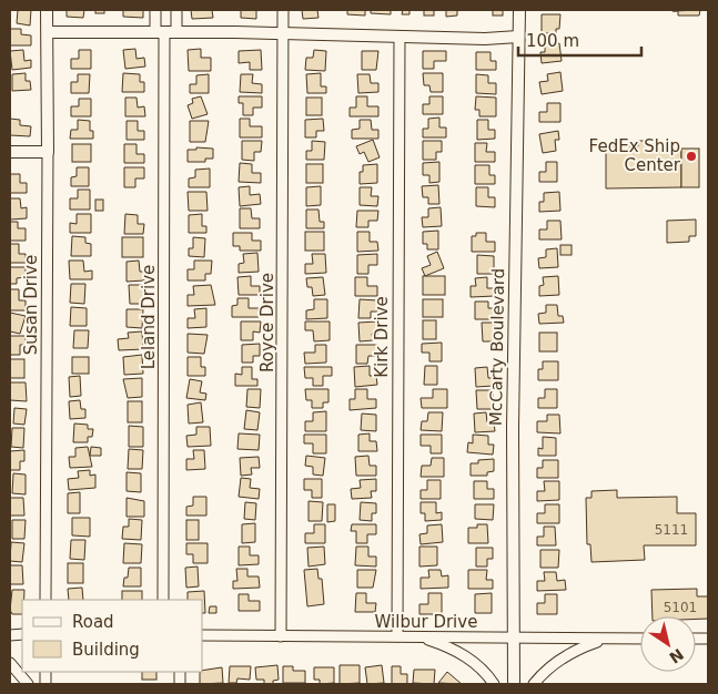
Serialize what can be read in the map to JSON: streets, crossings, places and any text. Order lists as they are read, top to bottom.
{
  "streets": {
    "main road": ["Susan Drive", "McCarty Boulevard"],
    "street": [
      "Leland Drive",
      "Royce Drive",
      "Kirk Drive",
      "Wilbur Drive"
    ]
  },
  "crossings": [
    ["Royce Drive", "Wilbur Drive"],
    ["Kirk Drive", "Wilbur Drive"],
    ["McCarty Boulevard", "Wilbur Drive"]
  ],
  "places": ["FedEx Ship Center"],
  "house_numbers": ["5111", "5101"],
  "legend": ["Road", "Building"],
  "scale_bar": "100 m",
  "north": "bottom right"
}
